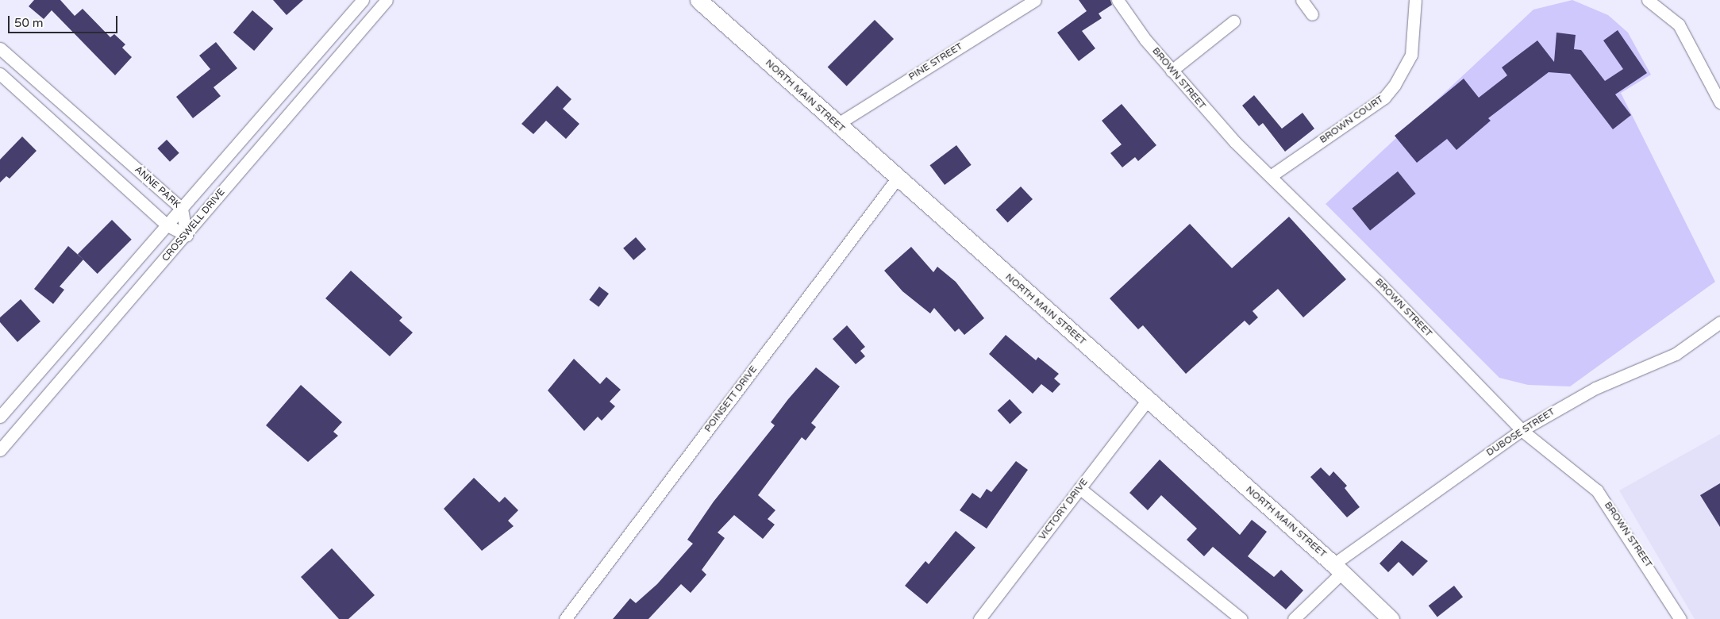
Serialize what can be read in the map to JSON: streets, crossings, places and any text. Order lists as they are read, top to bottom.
{
  "streets": {
    "main road": ["NORTH MAIN STREET"],
    "street": [
      "PINE STREET",
      "BROWN STREET",
      "BROWN COURT",
      "ANNE PARK",
      "CROSSWELL DRIVE",
      "POINSETT DRIVE",
      "DUBOSE STREET",
      "VICTORY DRIVE"
    ]
  },
  "crossings": [
    ["PINE STREET", "NORTH MAIN STREET"],
    ["BROWN STREET", "BROWN COURT"],
    ["BROWN STREET", "DUBOSE STREET"],
    ["NORTH MAIN STREET", "POINSETT DRIVE"],
    ["NORTH MAIN STREET", "DUBOSE STREET"],
    ["NORTH MAIN STREET", "VICTORY DRIVE"],
    ["ANNE PARK", "CROSSWELL DRIVE"]
  ],
  "scale_bar": "50 m"
}
